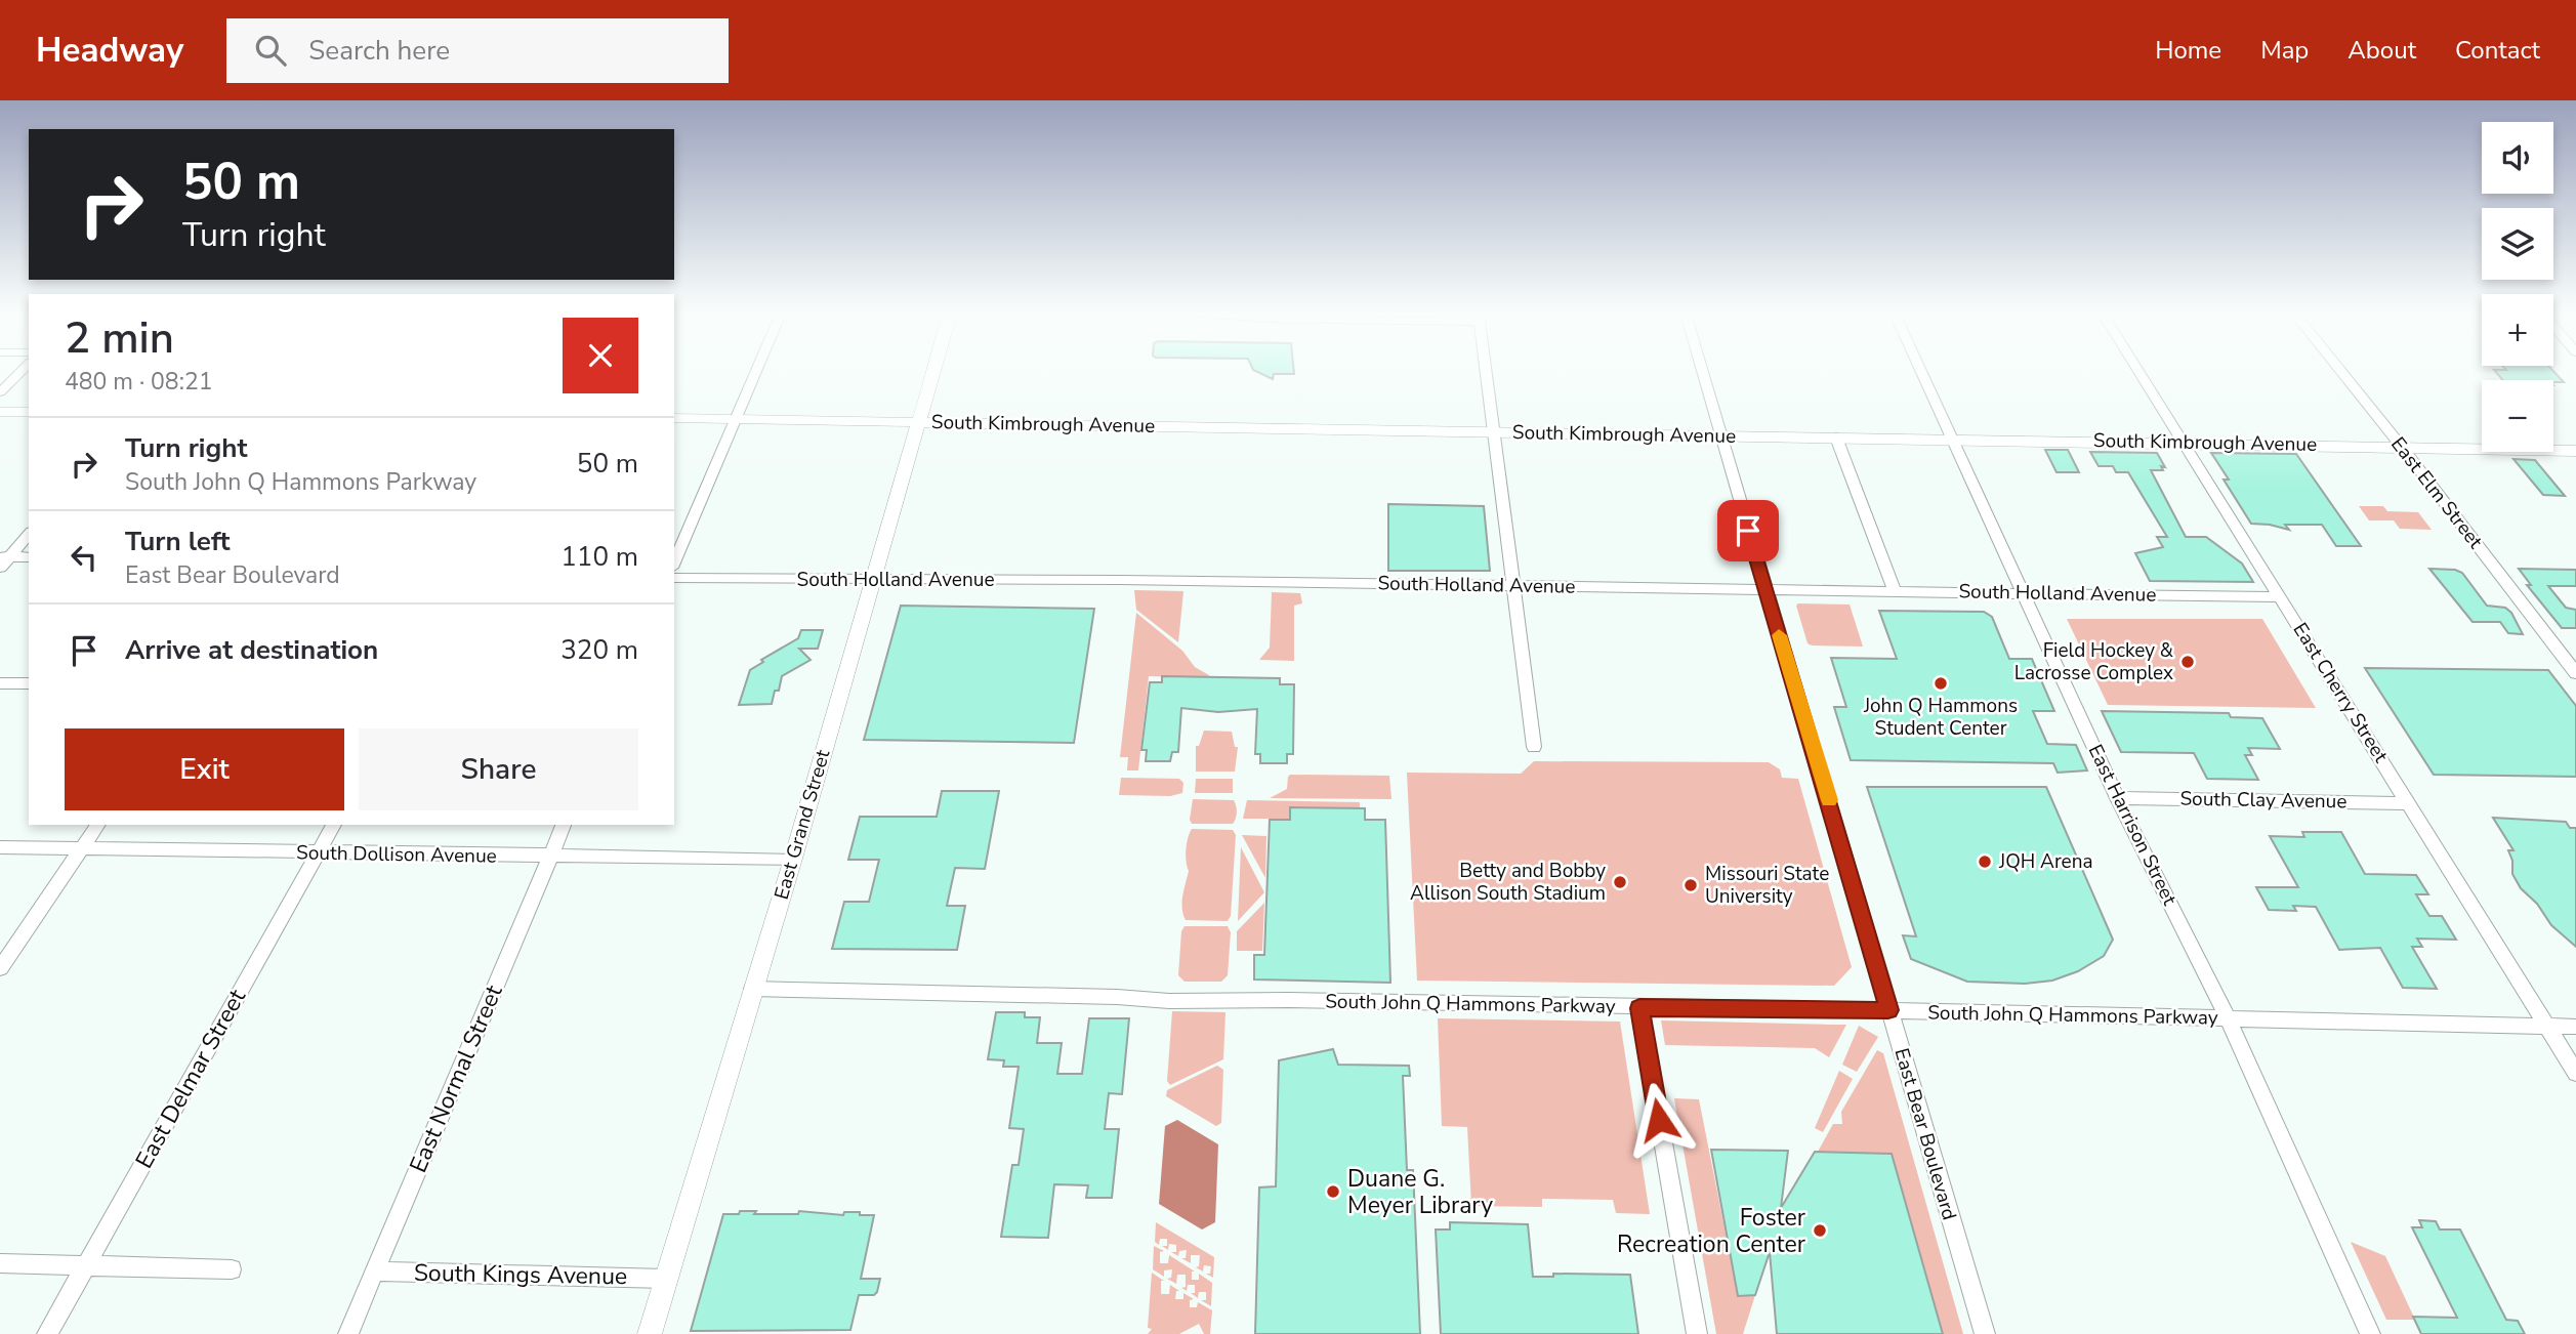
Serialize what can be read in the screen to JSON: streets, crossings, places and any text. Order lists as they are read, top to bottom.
{
  "streets": {
    "main road": ["South Kimbrough Avenue", "East Grand Street"],
    "street": [
      "East Elm Street",
      "South Holland Avenue",
      "East Cherry Street",
      "South Clay Avenue",
      "East Harrison Street",
      "South Dollison Avenue",
      "South John Q Hammons Parkway",
      "East Delmar Street",
      "East Normal Street",
      "East Bear Boulevard",
      "South Kings Avenue"
    ]
  },
  "crossings": [
    ["South Kimbrough Avenue", "East Elm Street"],
    ["South Kimbrough Avenue", "East Cherry Street"],
    ["South Kimbrough Avenue", "East Grand Street"],
    ["South Kimbrough Avenue", "East Harrison Street"],
    ["South Kimbrough Avenue", "East Bear Boulevard"],
    ["South Holland Avenue", "East Cherry Street"],
    ["South Holland Avenue", "East Grand Street"],
    ["South Holland Avenue", "East Harrison Street"],
    ["South Holland Avenue", "East Bear Boulevard"],
    ["East Cherry Street", "South Clay Avenue"],
    ["East Cherry Street", "South John Q Hammons Parkway"],
    ["South Clay Avenue", "East Harrison Street"],
    ["East Grand Street", "South Dollison Avenue"],
    ["East Grand Street", "South John Q Hammons Parkway"],
    ["East Grand Street", "South Kings Avenue"],
    ["East Harrison Street", "South John Q Hammons Parkway"],
    ["South Dollison Avenue", "East Delmar Street"],
    ["South Dollison Avenue", "East Normal Street"],
    ["South John Q Hammons Parkway", "East Bear Boulevard"],
    ["East Normal Street", "South Kings Avenue"]
  ],
  "places": [
    "Field Hockey & Lacrosse Complex",
    "John Q Hammons Student Center",
    "JQH Arena",
    "Betty and Bobby Allison South Stadium",
    "Missouri State University",
    "Duane G. Meyer Library",
    "Foster Recreation Center"
  ],
  "page": {
    "header": "Headway",
    "search": "Search here",
    "nav": [
      "Home",
      "Map",
      "About",
      "Contact"
    ],
    "map_buttons": ["+", "−"],
    "turn": ["50 m", "Turn right"],
    "heading": ["2 min", "480 m · 08:21"],
    "list": [
      {
        "name": "Turn right",
        "note": "South John Q Hammons Parkway",
        "value": "50 m"
      },
      {
        "name": "Turn left",
        "note": "East Bear Boulevard",
        "value": "110 m"
      },
      {
        "name": "Arrive at destination",
        "value": "320 m"
      }
    ],
    "buttons": ["Exit", "Share"]
  }
}
